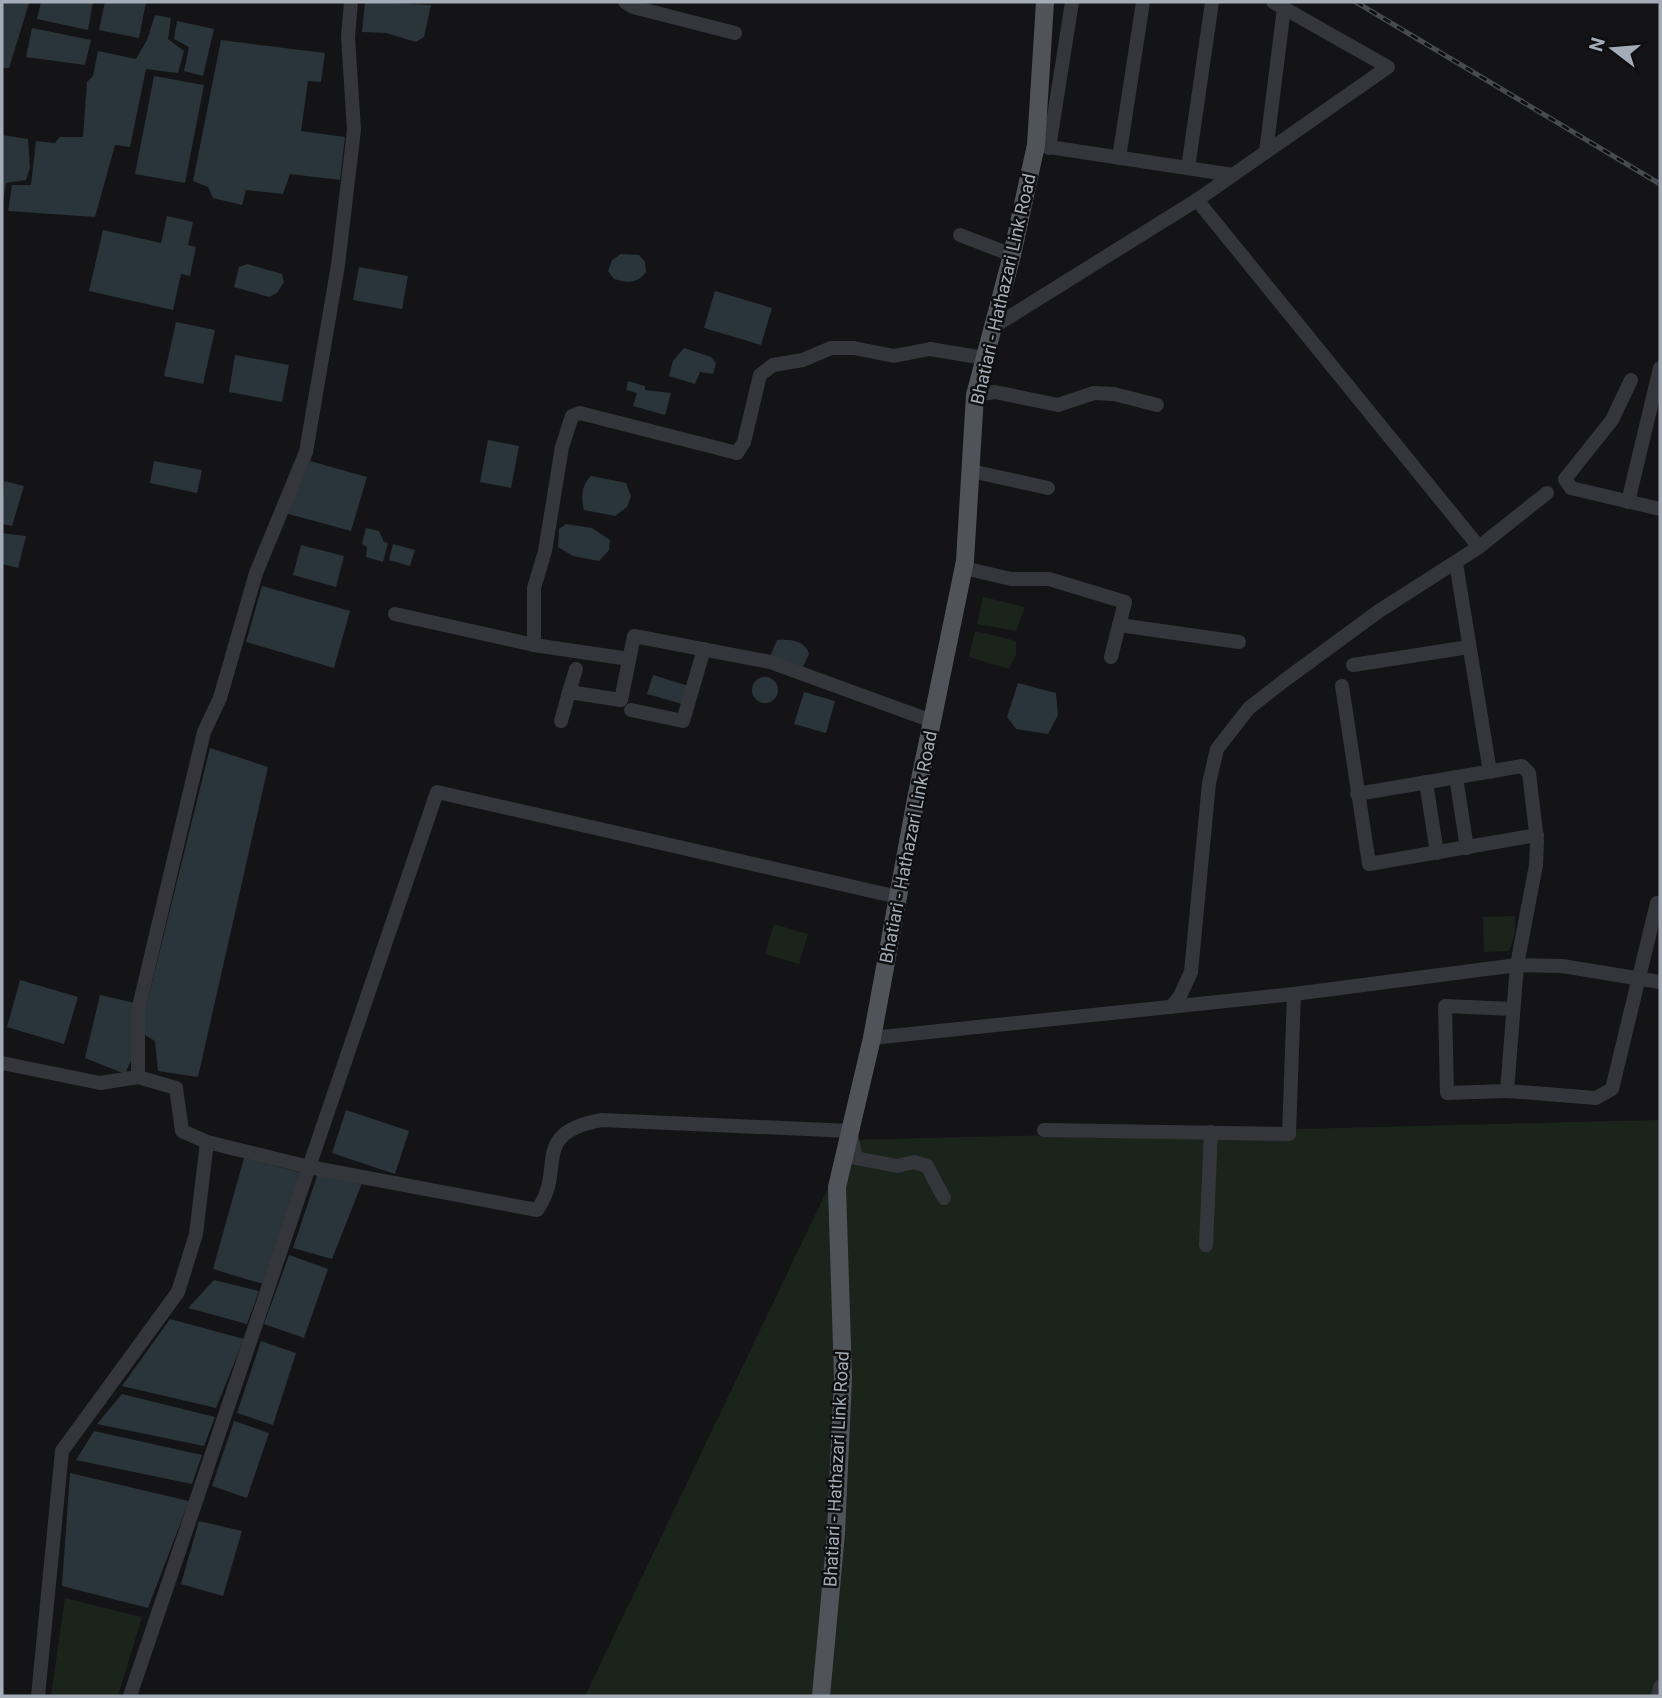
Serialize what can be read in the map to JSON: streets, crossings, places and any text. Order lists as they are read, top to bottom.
{
  "streets": {
    "main road": ["Bhatiari - Hathazari Link Road"]
  },
  "north": "left"
}
